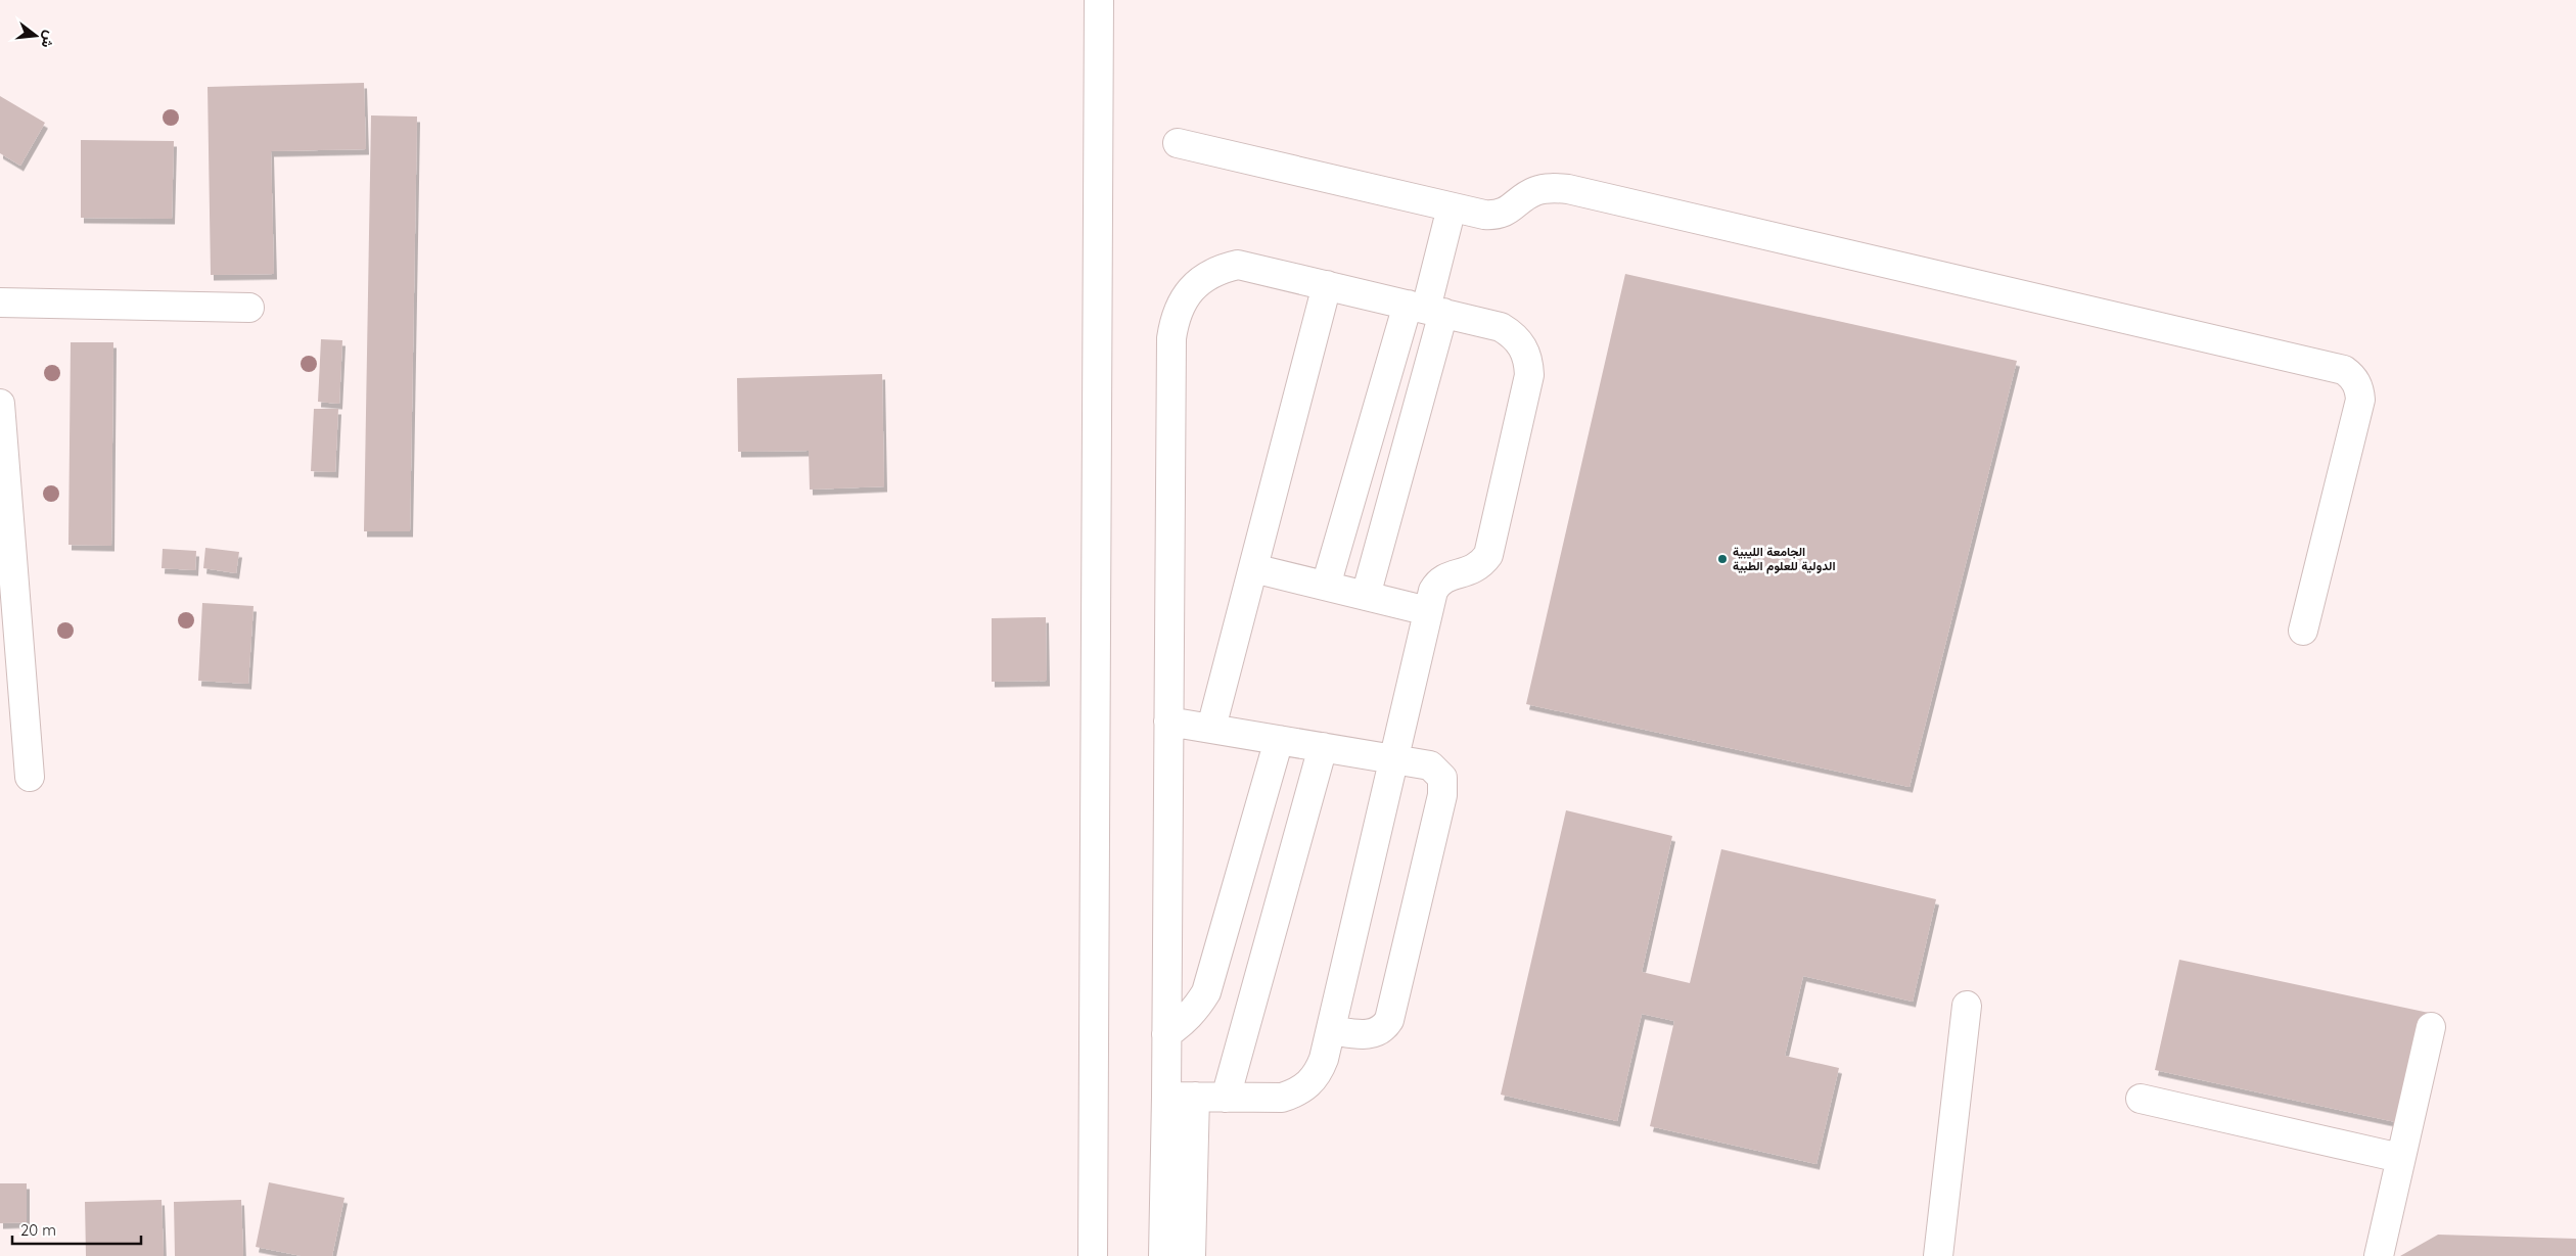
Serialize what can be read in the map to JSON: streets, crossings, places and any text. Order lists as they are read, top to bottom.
{
  "places": ["الجامعة الليبية الدولية للعلوم الطبية"],
  "scale_bar": "20 m",
  "north": "right"
}
